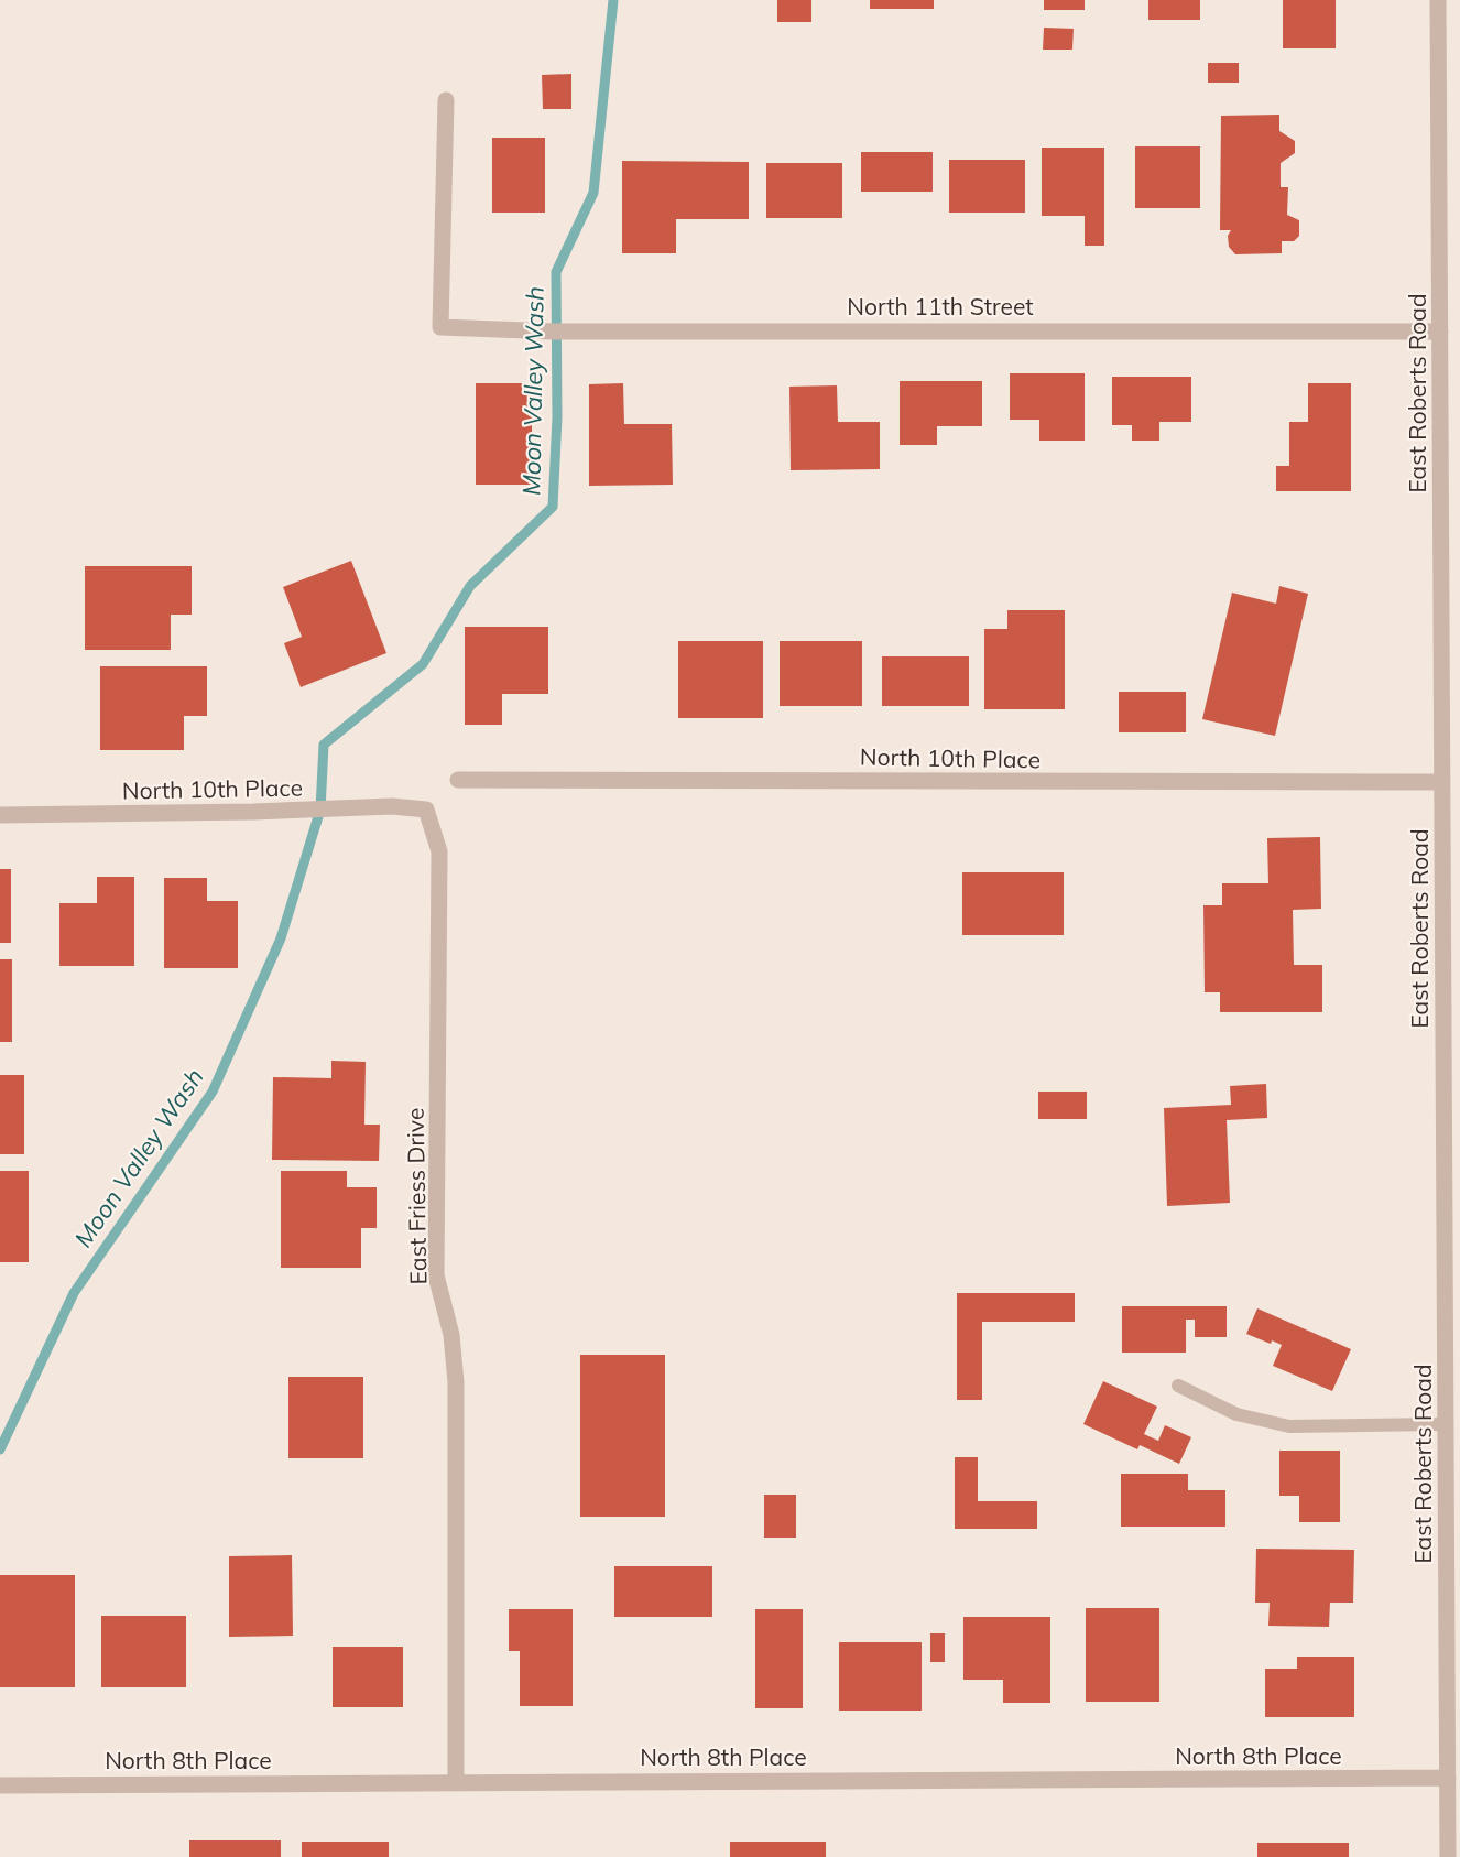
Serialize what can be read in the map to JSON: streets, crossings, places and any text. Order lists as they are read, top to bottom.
{
  "streets": {
    "street": [
      "North 11th Street",
      "East Roberts Road",
      "North 10th Place",
      "East Friess Drive",
      "North 8th Place"
    ]
  },
  "crossings": [
    ["North 11th Street", "East Roberts Road"],
    ["East Roberts Road", "North 10th Place"],
    ["East Roberts Road", "North 8th Place"],
    ["North 10th Place", "East Friess Drive"],
    ["East Friess Drive", "North 8th Place"]
  ],
  "water": ["Moon Valley Wash"]
}
